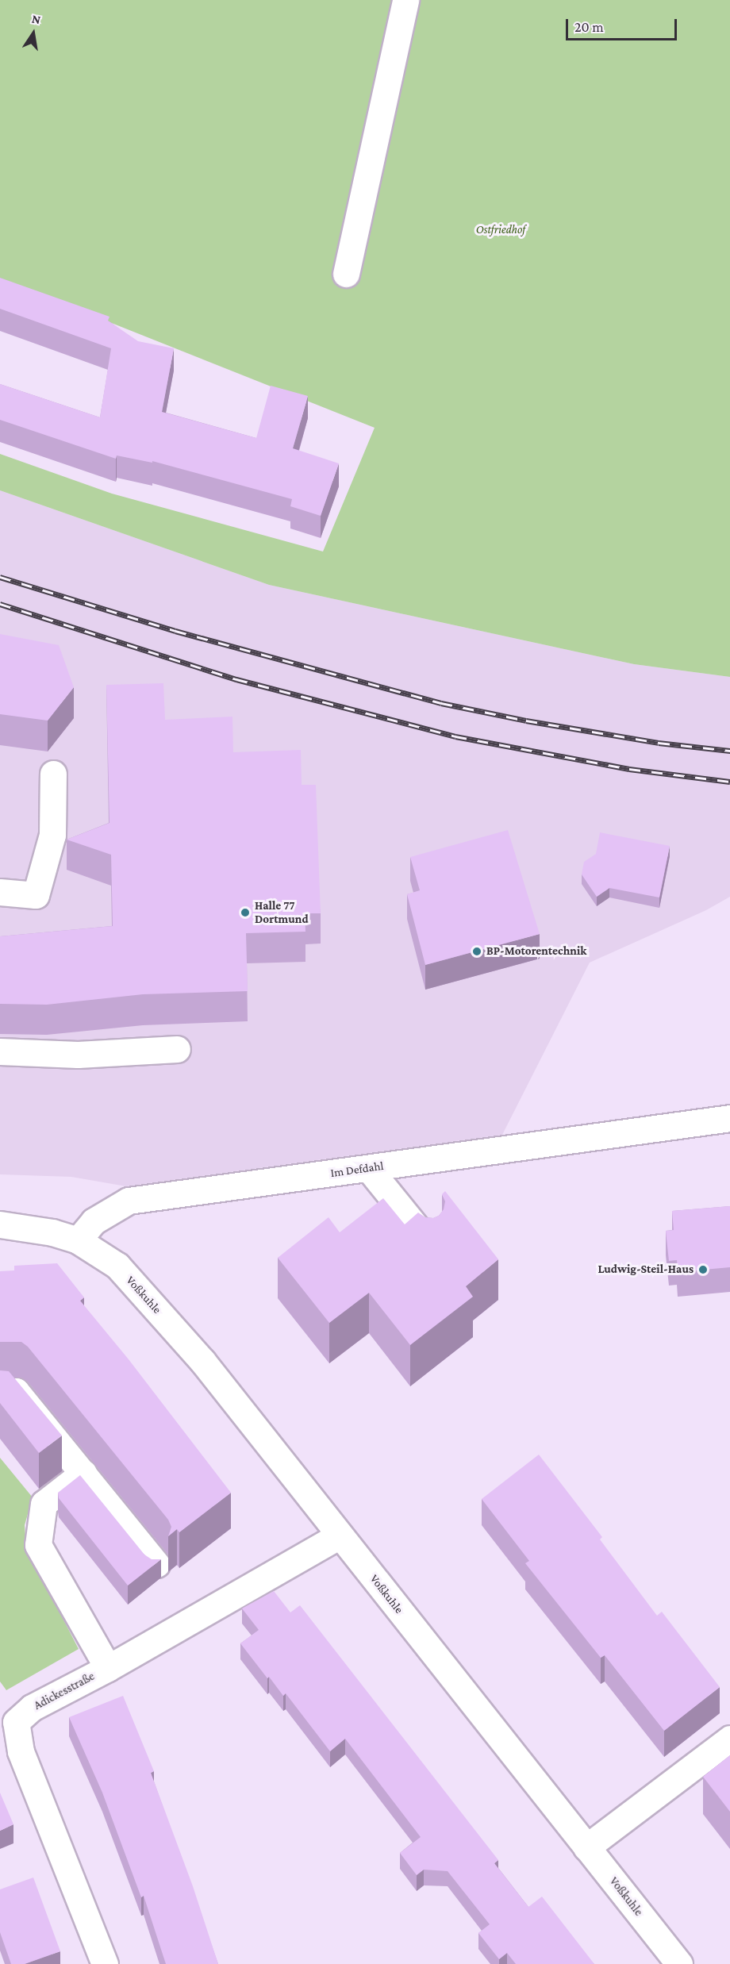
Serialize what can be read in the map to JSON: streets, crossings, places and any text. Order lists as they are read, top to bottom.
{
  "streets": {
    "street": ["Im Defdahl", "Voßkuhle", "Adickesstraße"]
  },
  "crossings": [
    ["Im Defdahl", "Voßkuhle"],
    ["Voßkuhle", "Adickesstraße"]
  ],
  "parks": ["Ostfriedhof"],
  "places": ["Halle 77 Dortmund", "BP-Motorentechnik", "Ludwig-Steil-Haus"],
  "scale_bar": "20 m",
  "north": "top"
}
